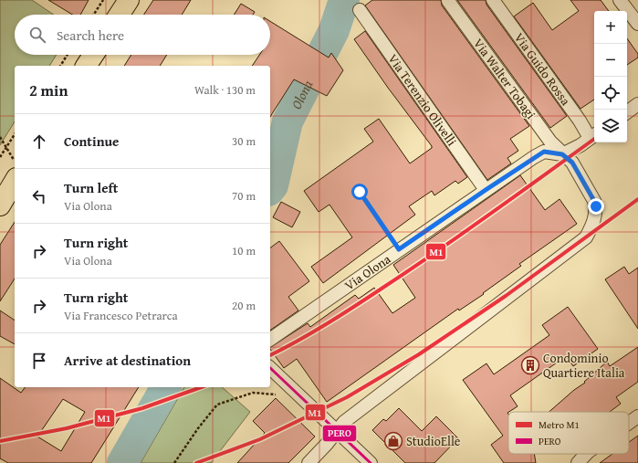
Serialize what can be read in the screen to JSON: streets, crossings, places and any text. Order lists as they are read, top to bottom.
{
  "streets": {
    "street": [
      "Via Guido Rossa",
      "Via Walter Tobagi",
      "Via Terenzio Olivelli",
      "Via Olona"
    ]
  },
  "crossings": [
    ["Via Walter Tobagi", "Via Olona"],
    ["Via Terenzio Olivelli", "Via Olona"]
  ],
  "water": ["Olona"],
  "places": {
    "building": ["Condominio Quartiere Italia"],
    "shop": ["StudioElle"]
  },
  "lines": ["metro line M1", "transit line PERO"],
  "legend": ["Metro M1", "PERO"],
  "page": {
    "map_buttons": ["+", "−"],
    "search": "Search here",
    "heading": ["2 min", "Walk · 130 m"],
    "list": [
      ["Continue", "30 m"],
      ["Turn left", "Via Olona", "70 m"],
      ["Turn right", "Via Olona", "10 m"],
      ["Turn right", "Via Francesco Petrarca", "20 m"],
      "Arrive at destination"
    ]
  }
}
